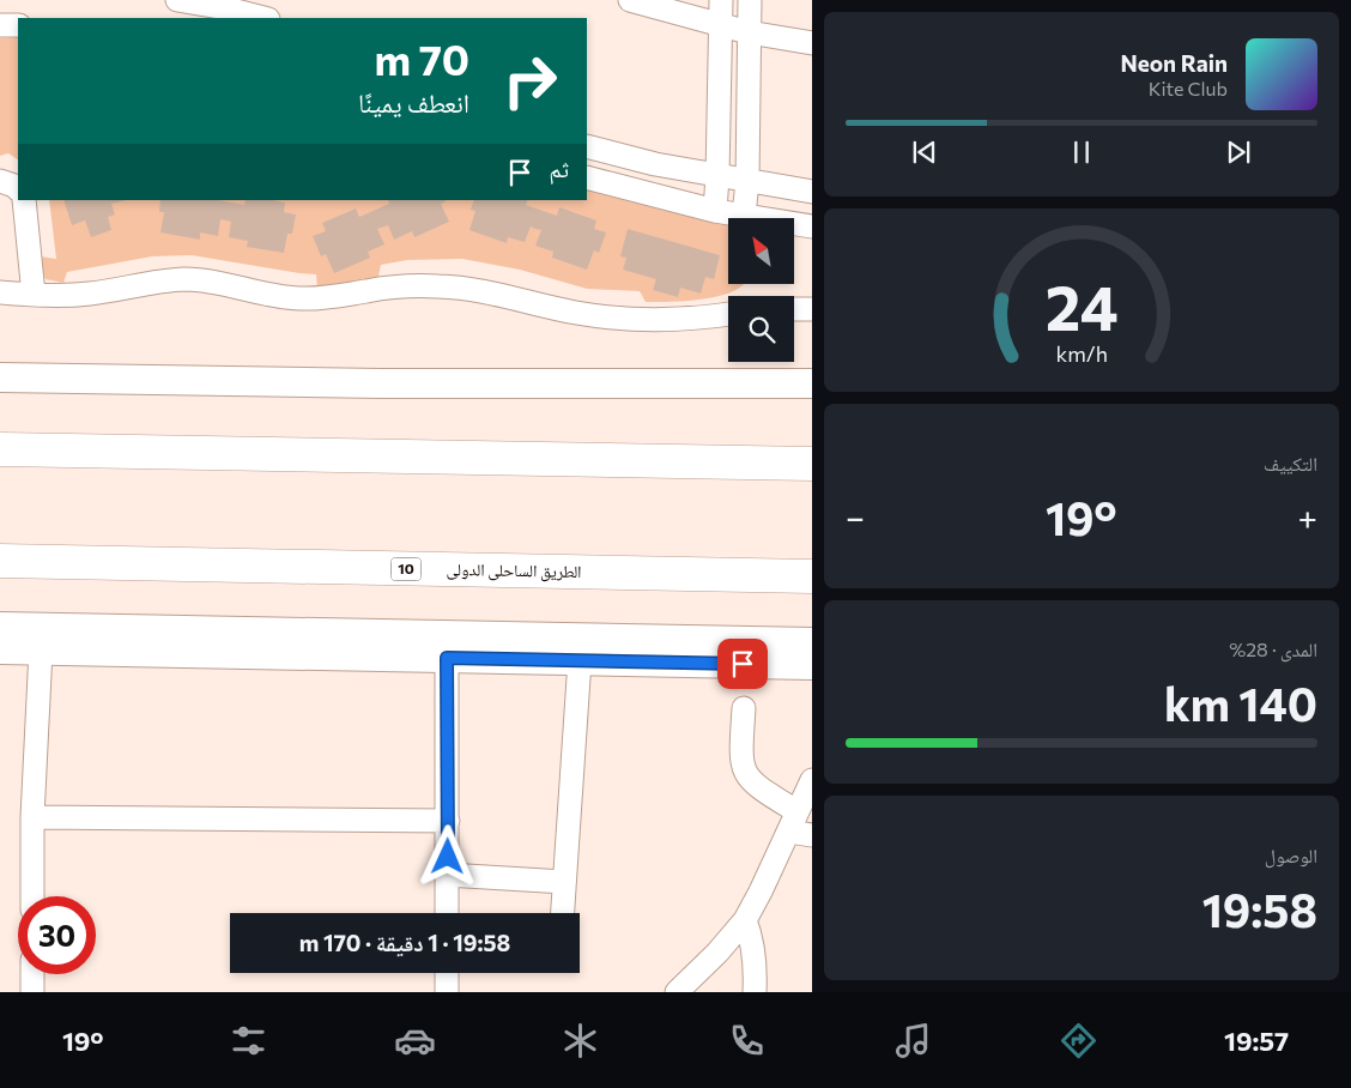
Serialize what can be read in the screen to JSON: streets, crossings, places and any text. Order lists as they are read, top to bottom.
{
  "streets": {
    "highway": ["10", "الطريق الساحلى الدولى"]
  },
  "north": "top left",
  "page": {
    "turn": ["70 m", "انعطف يمينًا"],
    "song": ["Neon Rain", "Kite Club"],
    "then": "ثم",
    "tile": [
      "التكييف",
      ["المدى · 28%", "140 km"],
      ["الوصول", "19:58"]
    ],
    "heat": ["−", "19°", "+"],
    "limit": "30",
    "trip": "19:58 · 1 دقيقة · 170 m",
    "tabs": ["19:57", "19°"],
    "gauge": ["24", "km/h"]
  }
}
